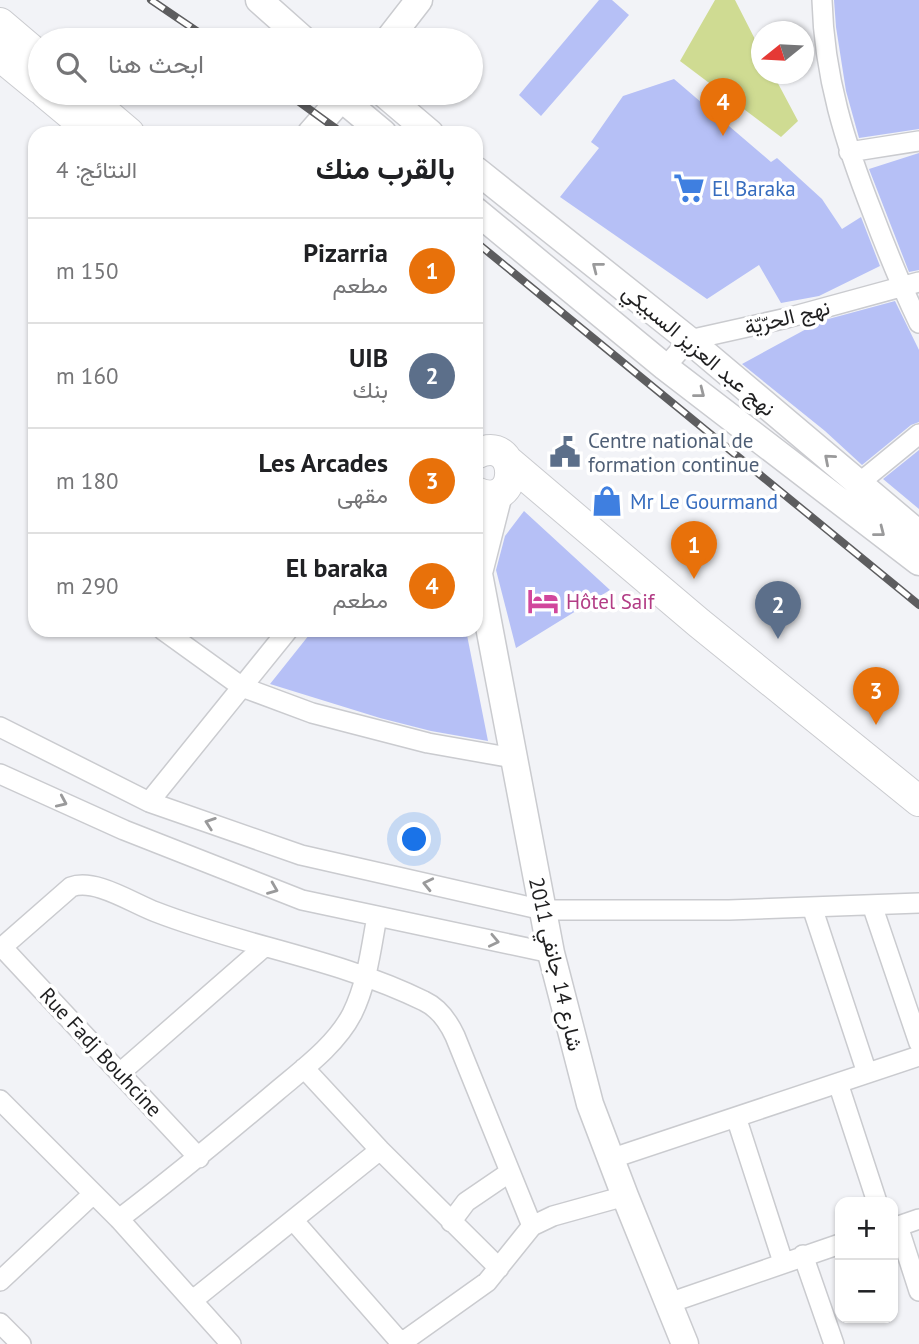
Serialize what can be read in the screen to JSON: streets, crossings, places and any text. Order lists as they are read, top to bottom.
{
  "streets": {
    "street": [
      "نهج الحرّيّة",
      "نهج عبد العزيز السبيكي",
      "شارع 14 جانفي 2011",
      "Rue Fadj Bouhcine"
    ]
  },
  "crossings": [
    ["نهج الحرّيّة", "نهج عبد العزيز السبيكي"]
  ],
  "places": {
    "supermarket": ["El Baraka"],
    "public building": ["Centre national de formation continue"],
    "shop": ["Mr Le Gourmand"],
    "hotel": ["Hôtel Saif"]
  },
  "north": "left",
  "page": {
    "search": "ابحث هنا",
    "pins": [
      "4",
      "1",
      "2",
      "3"
    ],
    "heading": ["بالقرب منك", "النتائج: 4"],
    "list": [
      {
        "mark": "1",
        "name": "Pizarria",
        "note": "مطعم",
        "value": "150 m"
      },
      {
        "mark": "2",
        "name": "UIB",
        "note": "بنك",
        "value": "160 m"
      },
      {
        "mark": "3",
        "name": "Les Arcades",
        "note": "مقهى",
        "value": "180 m"
      },
      {
        "mark": "4",
        "name": "El baraka",
        "note": "مطعم",
        "value": "290 m"
      }
    ],
    "map_buttons": ["+", "−"]
  }
}
